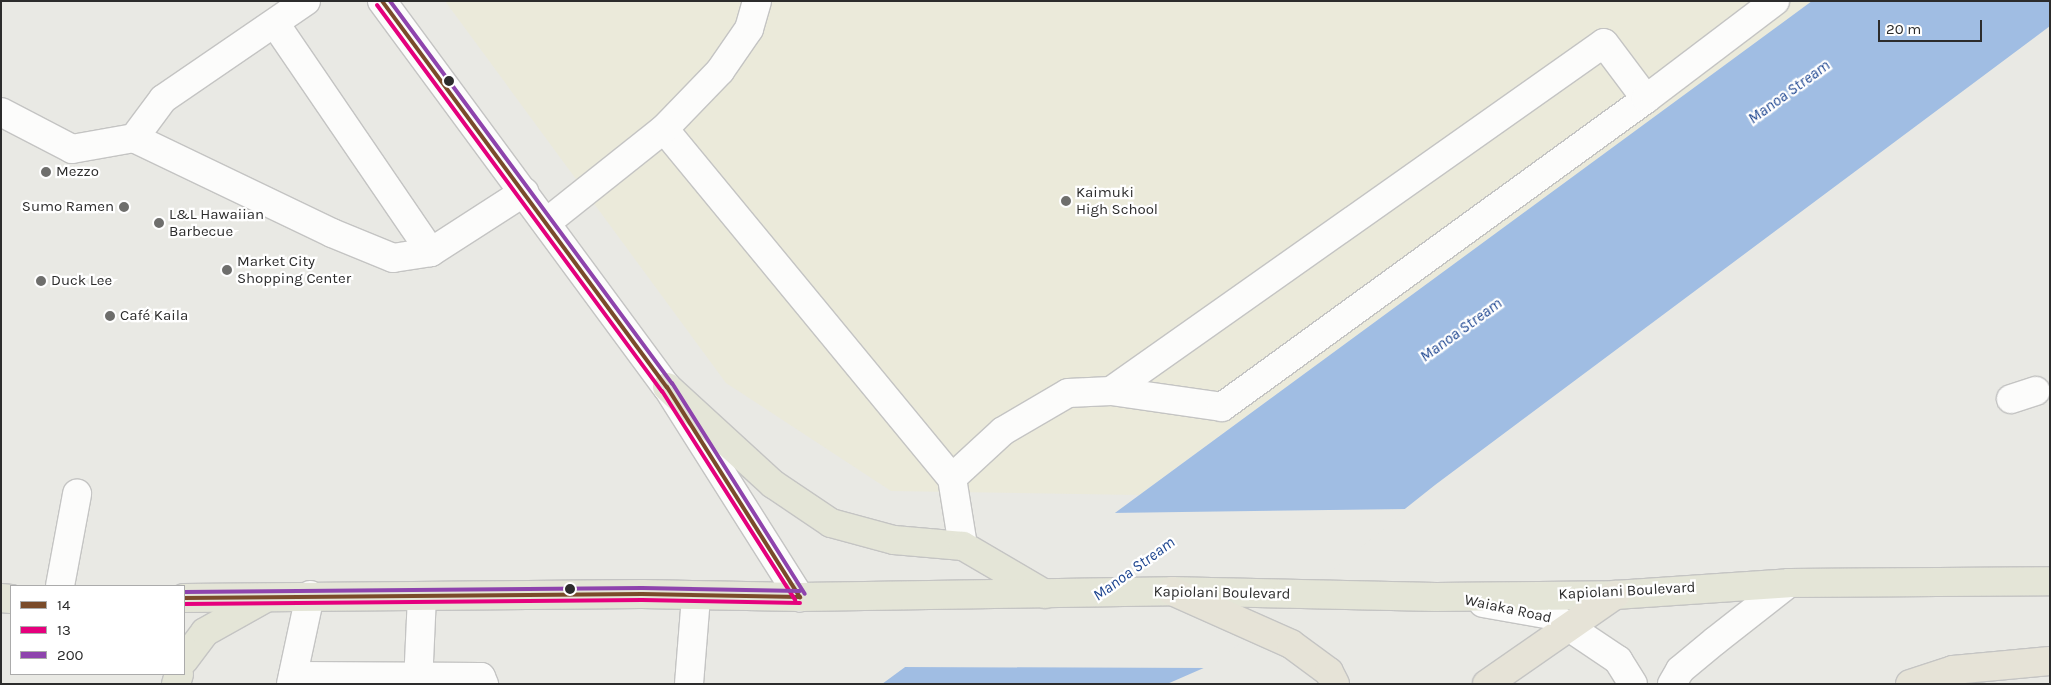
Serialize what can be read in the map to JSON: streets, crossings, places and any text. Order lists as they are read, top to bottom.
{
  "streets": {
    "main road": ["Kapiolani Boulevard"],
    "street": ["Waiaka Road"]
  },
  "crossings": [
    ["Kapiolani Boulevard", "Waiaka Road"]
  ],
  "water": ["Manoa Stream"],
  "places": [
    "Mezzo",
    "Kaimuki High School",
    "Sumo Ramen",
    "L&L Hawaiian Barbecue",
    "Market City Shopping Center",
    "Duck Lee",
    "Café Kaila"
  ],
  "lines": ["transit line 14", "transit line 200", "transit line 13"],
  "legend": ["14", "13", "200"],
  "scale_bar": "20 m"
}
